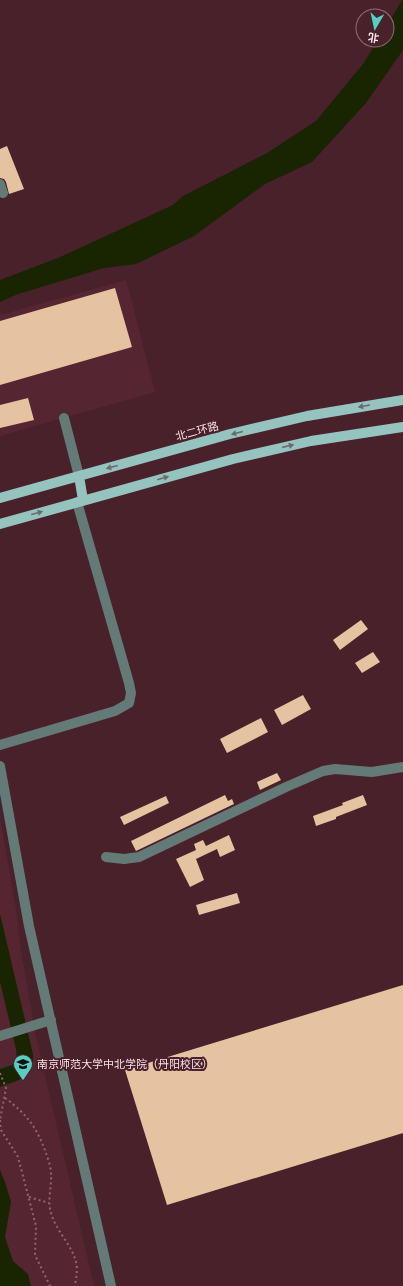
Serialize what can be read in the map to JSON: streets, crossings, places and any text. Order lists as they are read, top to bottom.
{
  "streets": {
    "main road": ["北二环路"]
  },
  "places": {
    "school or university": ["南京师范大学中北学院（丹阳校区）"]
  },
  "north": "bottom"
}
